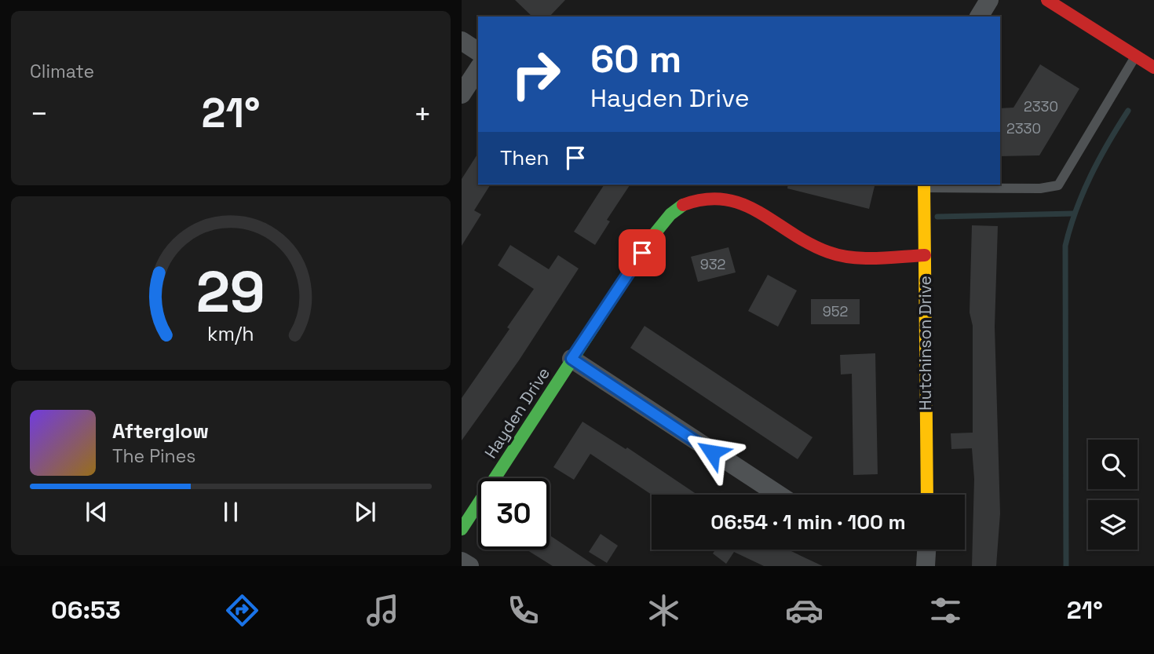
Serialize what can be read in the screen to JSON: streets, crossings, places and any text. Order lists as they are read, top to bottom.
{
  "streets": {
    "street": ["Hutchinson Drive", "Hayden Drive"]
  },
  "crossings": [
    ["Hutchinson Drive", "Hayden Drive"]
  ],
  "house_numbers": [
    "2330",
    "2330",
    "932",
    "952"
  ],
  "page": {
    "tile": "Climate",
    "turn": ["60 m", "Hayden Drive"],
    "heat": ["−", "21°", "+"],
    "then": "Then",
    "song": ["Afterglow", "The Pines"],
    "limit": "30",
    "trip": "06:54 · 1 min · 100 m",
    "tabs": ["06:53", "21°"],
    "gauge": ["29", "km/h"]
  }
}
